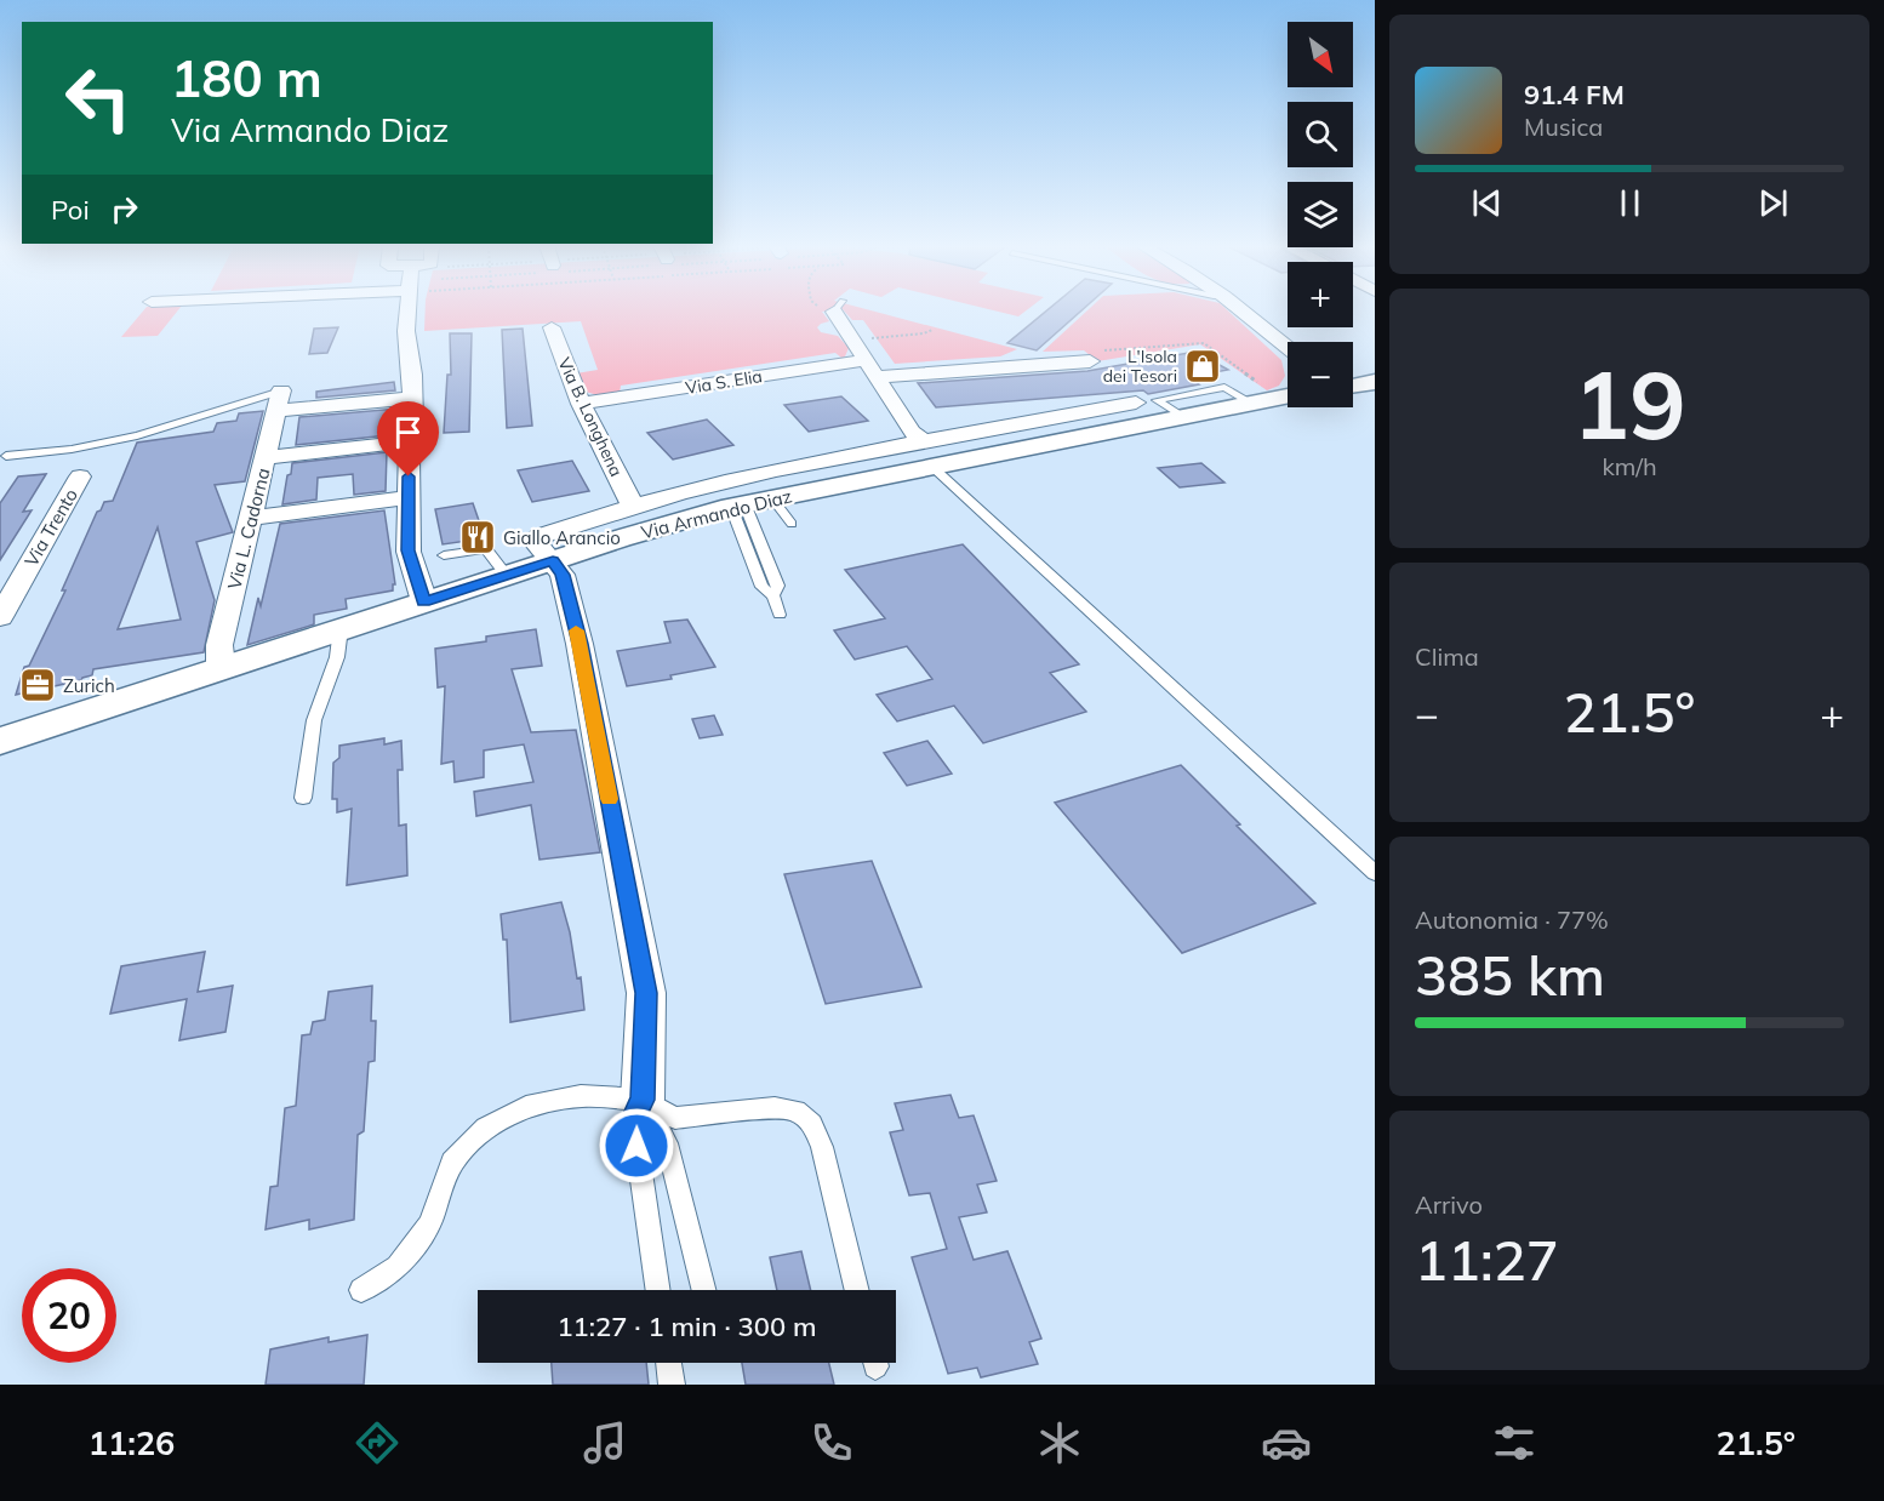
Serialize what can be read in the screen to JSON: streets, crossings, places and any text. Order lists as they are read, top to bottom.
{
  "streets": {
    "street": [
      "Via S. Elia",
      "Via B. Longhena",
      "Via Armando Diaz",
      "Via Trento",
      "Via L. Cadorna"
    ]
  },
  "crossings": [
    ["Via S. Elia", "Via B. Longhena"],
    ["Via Armando Diaz", "Via L. Cadorna"]
  ],
  "places": {
    "shop": ["L'Isola dei Tesori"],
    "restaurant": ["Giallo Arancio"],
    "office": ["Zurich"]
  },
  "north": "bottom right",
  "page": {
    "map_buttons": ["+", "−"],
    "turn": ["180 m", "Via Armando Diaz"],
    "song": ["91.4 FM", "Musica"],
    "then": "Poi",
    "tile": [
      ["19", "km/h"],
      "Clima",
      ["Autonomia · 77%", "385 km"],
      ["Arrivo", "11:27"]
    ],
    "heat": ["−", "21.5°", "+"],
    "limit": "20",
    "trip": "11:27 · 1 min · 300 m",
    "tabs": ["11:26", "21.5°"]
  }
}
